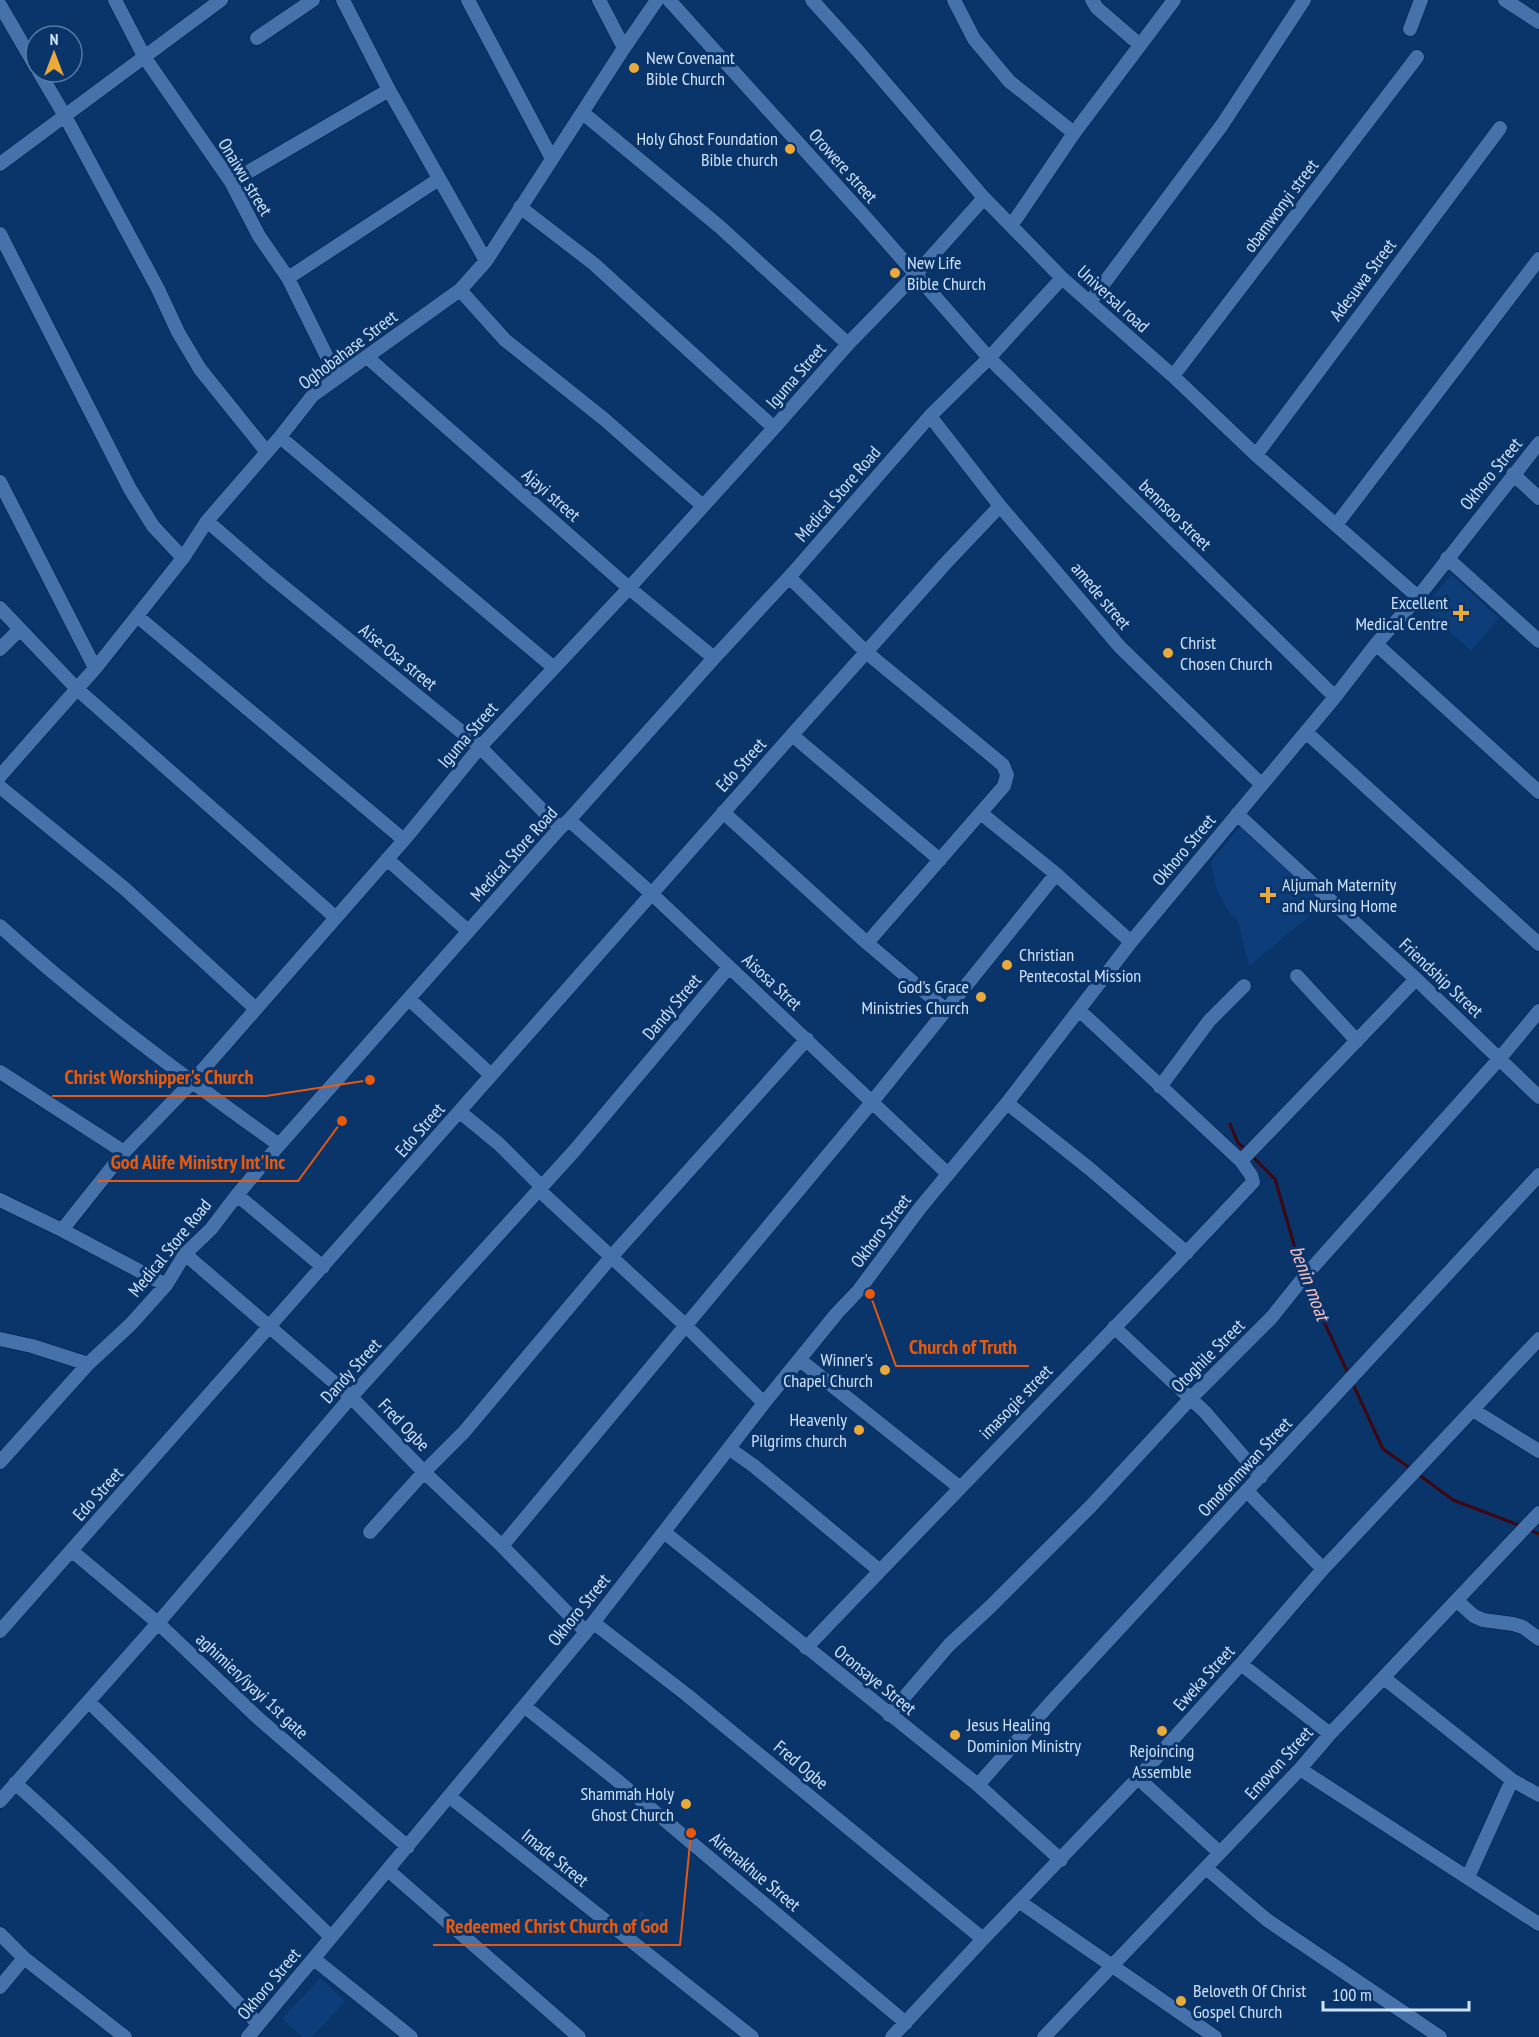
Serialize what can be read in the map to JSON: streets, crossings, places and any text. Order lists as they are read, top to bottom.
{
  "streets": {
    "street": [
      "Orowere street",
      "Onaiwu street",
      "obamwonyi street",
      "Adesuwa Street",
      "Universal road",
      "Oghobahase Street",
      "Iguma Street",
      "Okhoro Street",
      "Medical Store Road",
      "Ajayi street",
      "bennsoo street",
      "amede street",
      "Aise-Osa street",
      "Edo Street",
      "Friendship Street",
      "Aisosa Stret",
      "Dandy Street",
      "Otoghile Street",
      "imasogie street",
      "Fred Ogbe",
      "Omofonmwan Street",
      "Eweka Street",
      "Oronsaye Street",
      "aghimien/iyayi 1st gate",
      "Emovon Street",
      "Imade Street",
      "Airenakhue Street"
    ]
  },
  "crossings": [
    ["Orowere street", "Iguma Street"],
    ["Orowere street", "Medical Store Road"],
    ["Orowere street", "bennsoo street"],
    ["Onaiwu street", "Oghobahase Street"],
    ["obamwonyi street", "Universal road"],
    ["Adesuwa Street", "Universal road"],
    ["Universal road", "Iguma Street"],
    ["Universal road", "Okhoro Street"],
    ["Universal road", "Medical Store Road"],
    ["Oghobahase Street", "Ajayi street"],
    ["Oghobahase Street", "Aise-Osa street"],
    ["Iguma Street", "Ajayi street"],
    ["Iguma Street", "Aise-Osa street"],
    ["Okhoro Street", "bennsoo street"],
    ["Okhoro Street", "amede street"],
    ["Okhoro Street", "Friendship Street"],
    ["Okhoro Street", "Aisosa Stret"],
    ["Okhoro Street", "Fred Ogbe"],
    ["Okhoro Street", "Oronsaye Street"],
    ["Okhoro Street", "aghimien/iyayi 1st gate"],
    ["Okhoro Street", "Imade Street"],
    ["Okhoro Street", "Airenakhue Street"],
    ["Medical Store Road", "Ajayi street"],
    ["Medical Store Road", "bennsoo street"],
    ["Medical Store Road", "amede street"],
    ["Medical Store Road", "Aise-Osa street"],
    ["Medical Store Road", "Aisosa Stret"],
    ["Medical Store Road", "Fred Ogbe"],
    ["amede street", "Edo Street"],
    ["Aise-Osa street", "Aisosa Stret"],
    ["Edo Street", "Aisosa Stret"],
    ["Edo Street", "Fred Ogbe"],
    ["Edo Street", "aghimien/iyayi 1st gate"],
    ["Friendship Street", "Otoghile Street"],
    ["Aisosa Stret", "Dandy Street"],
    ["Dandy Street", "Fred Ogbe"],
    ["Dandy Street", "aghimien/iyayi 1st gate"],
    ["Otoghile Street", "Oronsaye Street"],
    ["imasogie street", "Oronsaye Street"],
    ["Fred Ogbe", "Eweka Street"],
    ["Omofonmwan Street", "Oronsaye Street"],
    ["Eweka Street", "Oronsaye Street"],
    ["Eweka Street", "Airenakhue Street"]
  ],
  "water": ["benin moat"],
  "places": {
    "other": [
      "New Covenant Bible Church",
      "Holy Ghost Foundation Bible church",
      "New Life Bible Church",
      "Christ Chosen Church",
      "Christian Pentecostal Mission",
      "God's Grace Ministries Church",
      "Christ Worshipper's Church",
      "God Alife Ministry Int'Inc",
      "Church of Truth",
      "Winner's Chapel Church",
      "Heavenly Pilgrims church",
      "Rejoincing Assemble",
      "Jesus Healing Dominion Ministry",
      "Shammah Holy Ghost Church",
      "Redeemed Christ Church of God",
      "Beloveth Of Christ Gospel Church"
    ],
    "health": ["Excellent Medical Centre", "Aljumah Maternity and Nursing Home"]
  },
  "scale_bar": "100 m",
  "north": "top"
}
